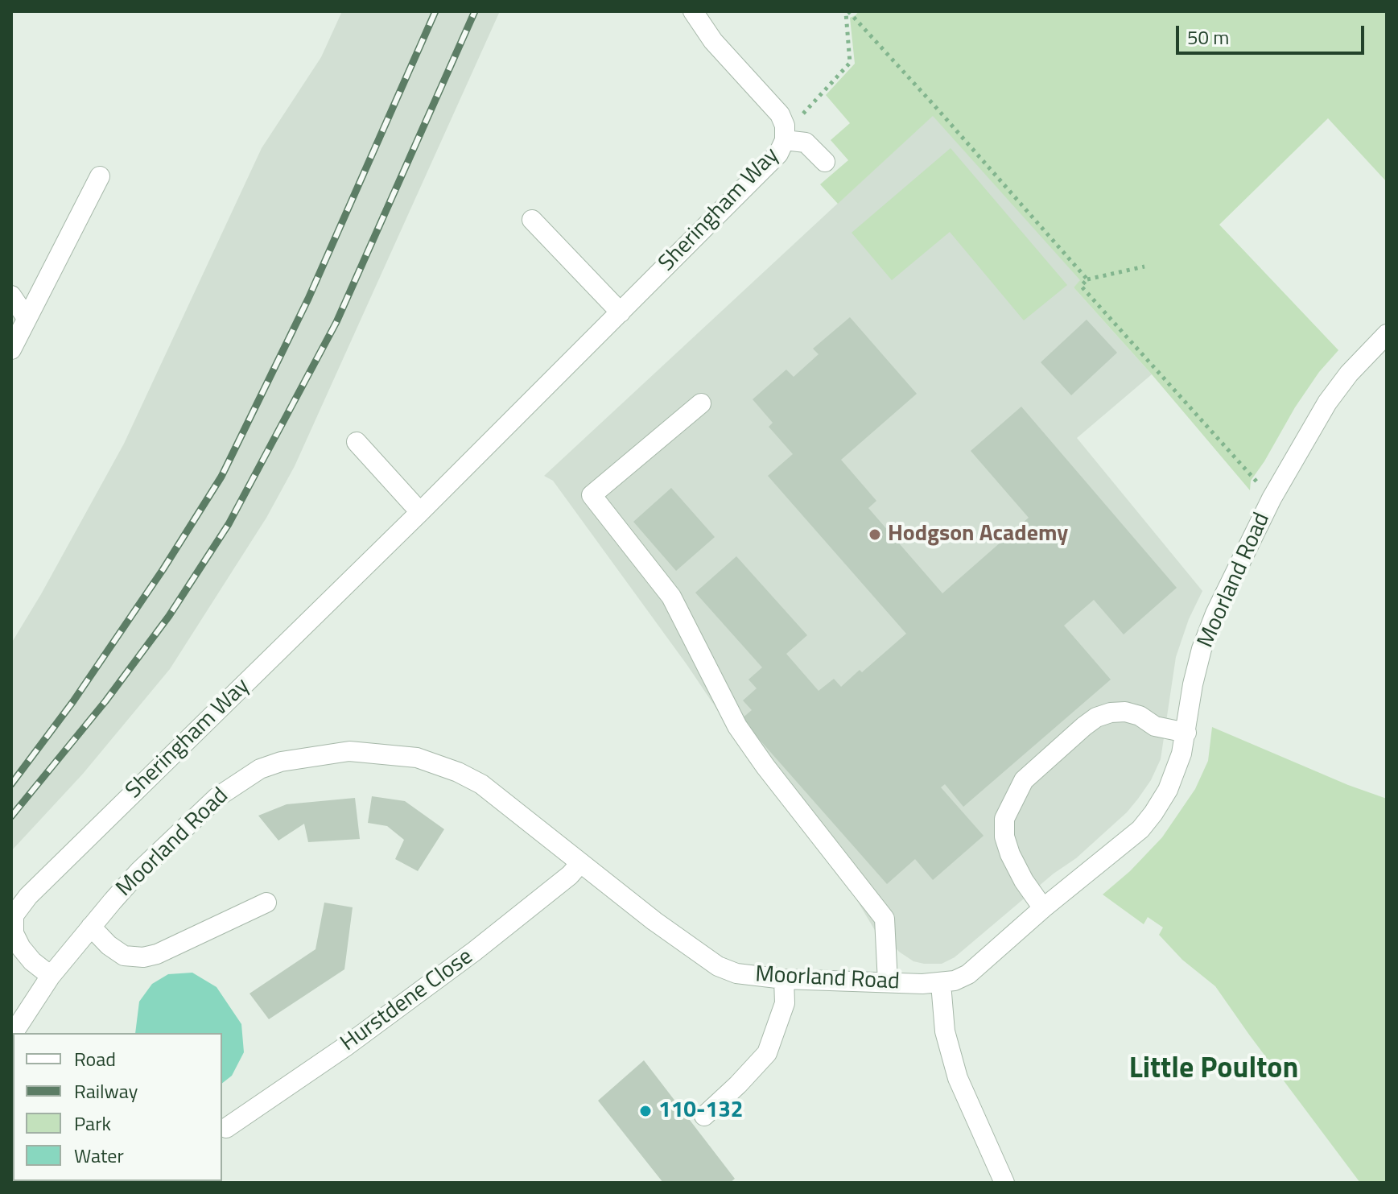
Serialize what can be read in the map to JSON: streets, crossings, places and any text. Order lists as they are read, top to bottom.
{
  "streets": {
    "street": ["Sheringham Way", "Moorland Road", "Hurstdene Close"]
  },
  "crossings": [
    ["Sheringham Way", "Moorland Road"],
    ["Moorland Road", "Hurstdene Close"]
  ],
  "districts": ["Little Poulton"],
  "places": ["Hodgson Academy", "110-132"],
  "legend": [
    "Road",
    "Railway",
    "Park",
    "Water"
  ],
  "scale_bar": "50 m"
}
